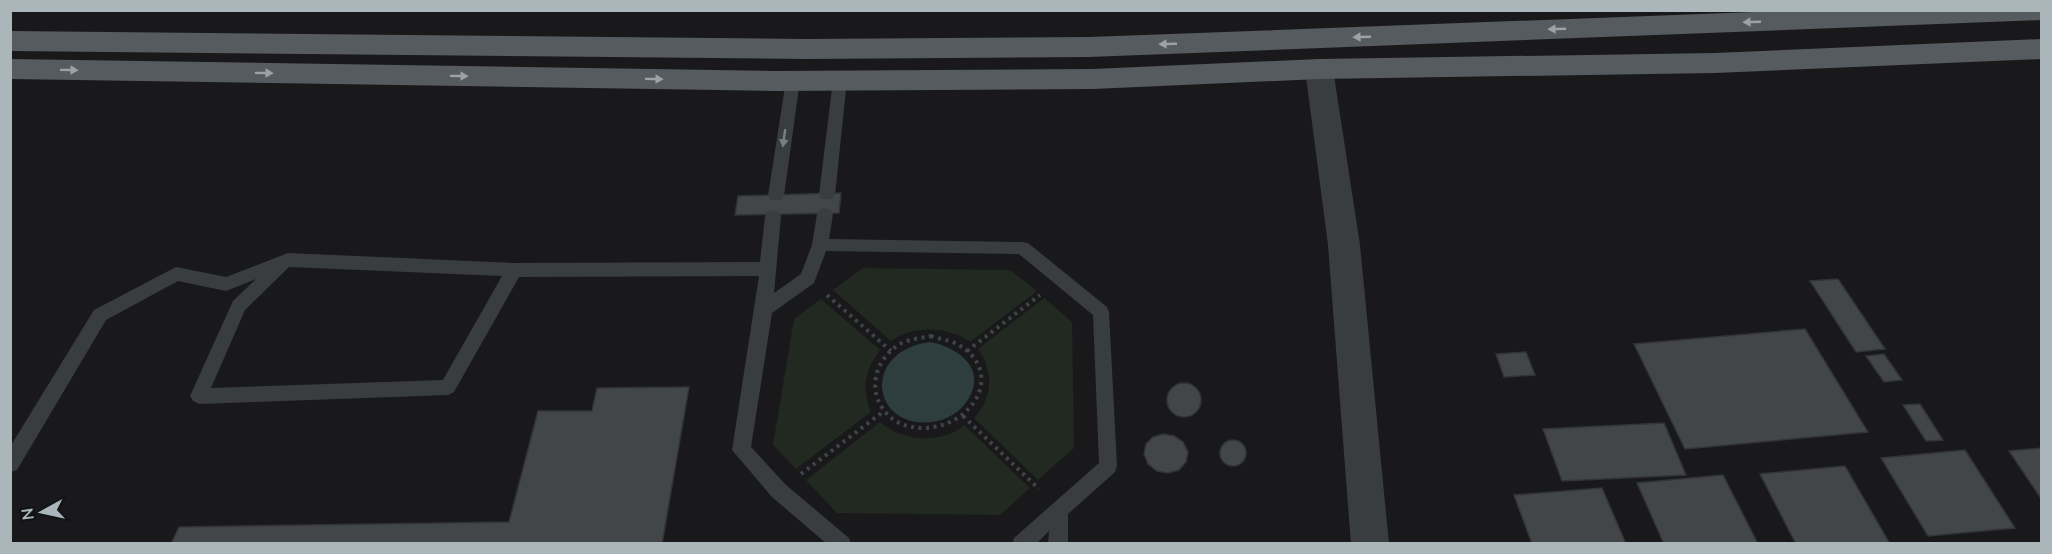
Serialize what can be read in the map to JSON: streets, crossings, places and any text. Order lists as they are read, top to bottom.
{
  "north": "left"
}
